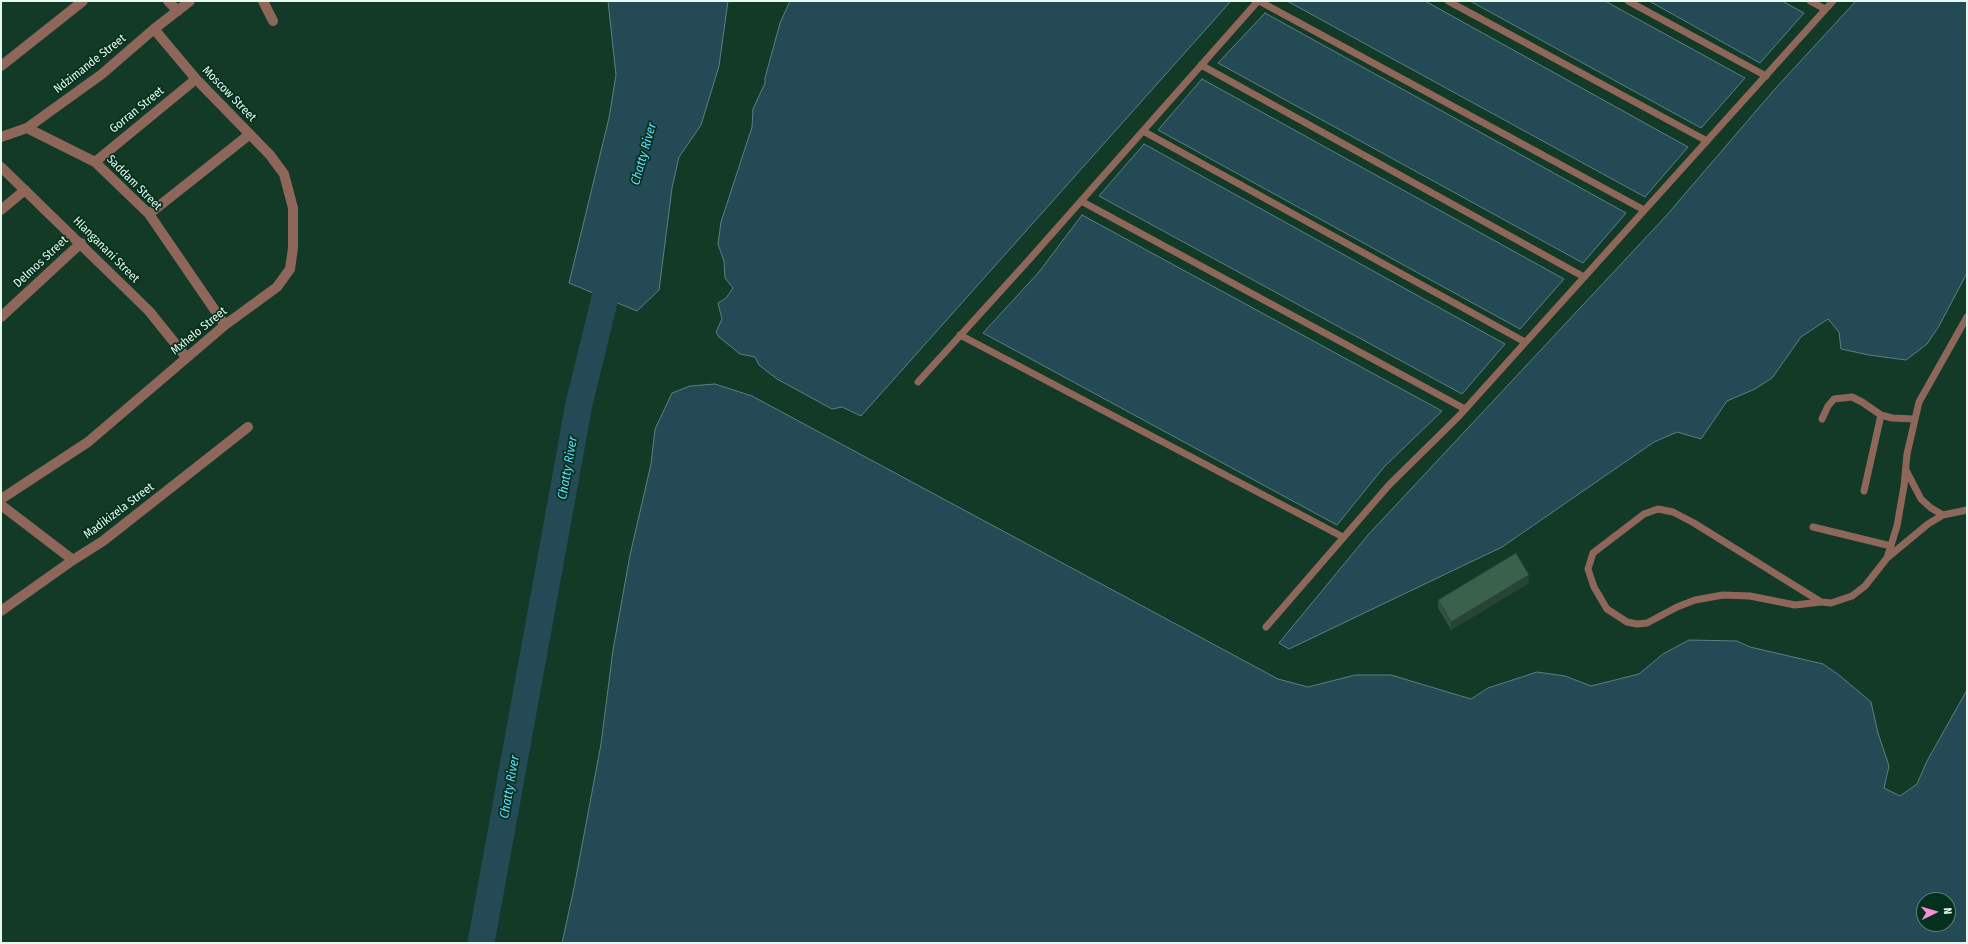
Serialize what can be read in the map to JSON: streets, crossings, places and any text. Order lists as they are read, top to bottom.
{
  "streets": {
    "street": [
      "Ndzimande Street",
      "Moscow Street",
      "Gorran Street",
      "Saddam Street",
      "Hlanganani Street",
      "Delmos Street",
      "Mxhelo Street",
      "Madikizela Street"
    ]
  },
  "crossings": [
    ["Ndzimande Street", "Moscow Street"],
    ["Ndzimande Street", "Saddam Street"],
    ["Moscow Street", "Gorran Street"],
    ["Moscow Street", "Saddam Street"],
    ["Moscow Street", "Mxhelo Street"],
    ["Gorran Street", "Saddam Street"],
    ["Saddam Street", "Mxhelo Street"],
    ["Hlanganani Street", "Delmos Street"],
    ["Hlanganani Street", "Mxhelo Street"]
  ],
  "water": ["Chatty River"],
  "north": "right"
}
